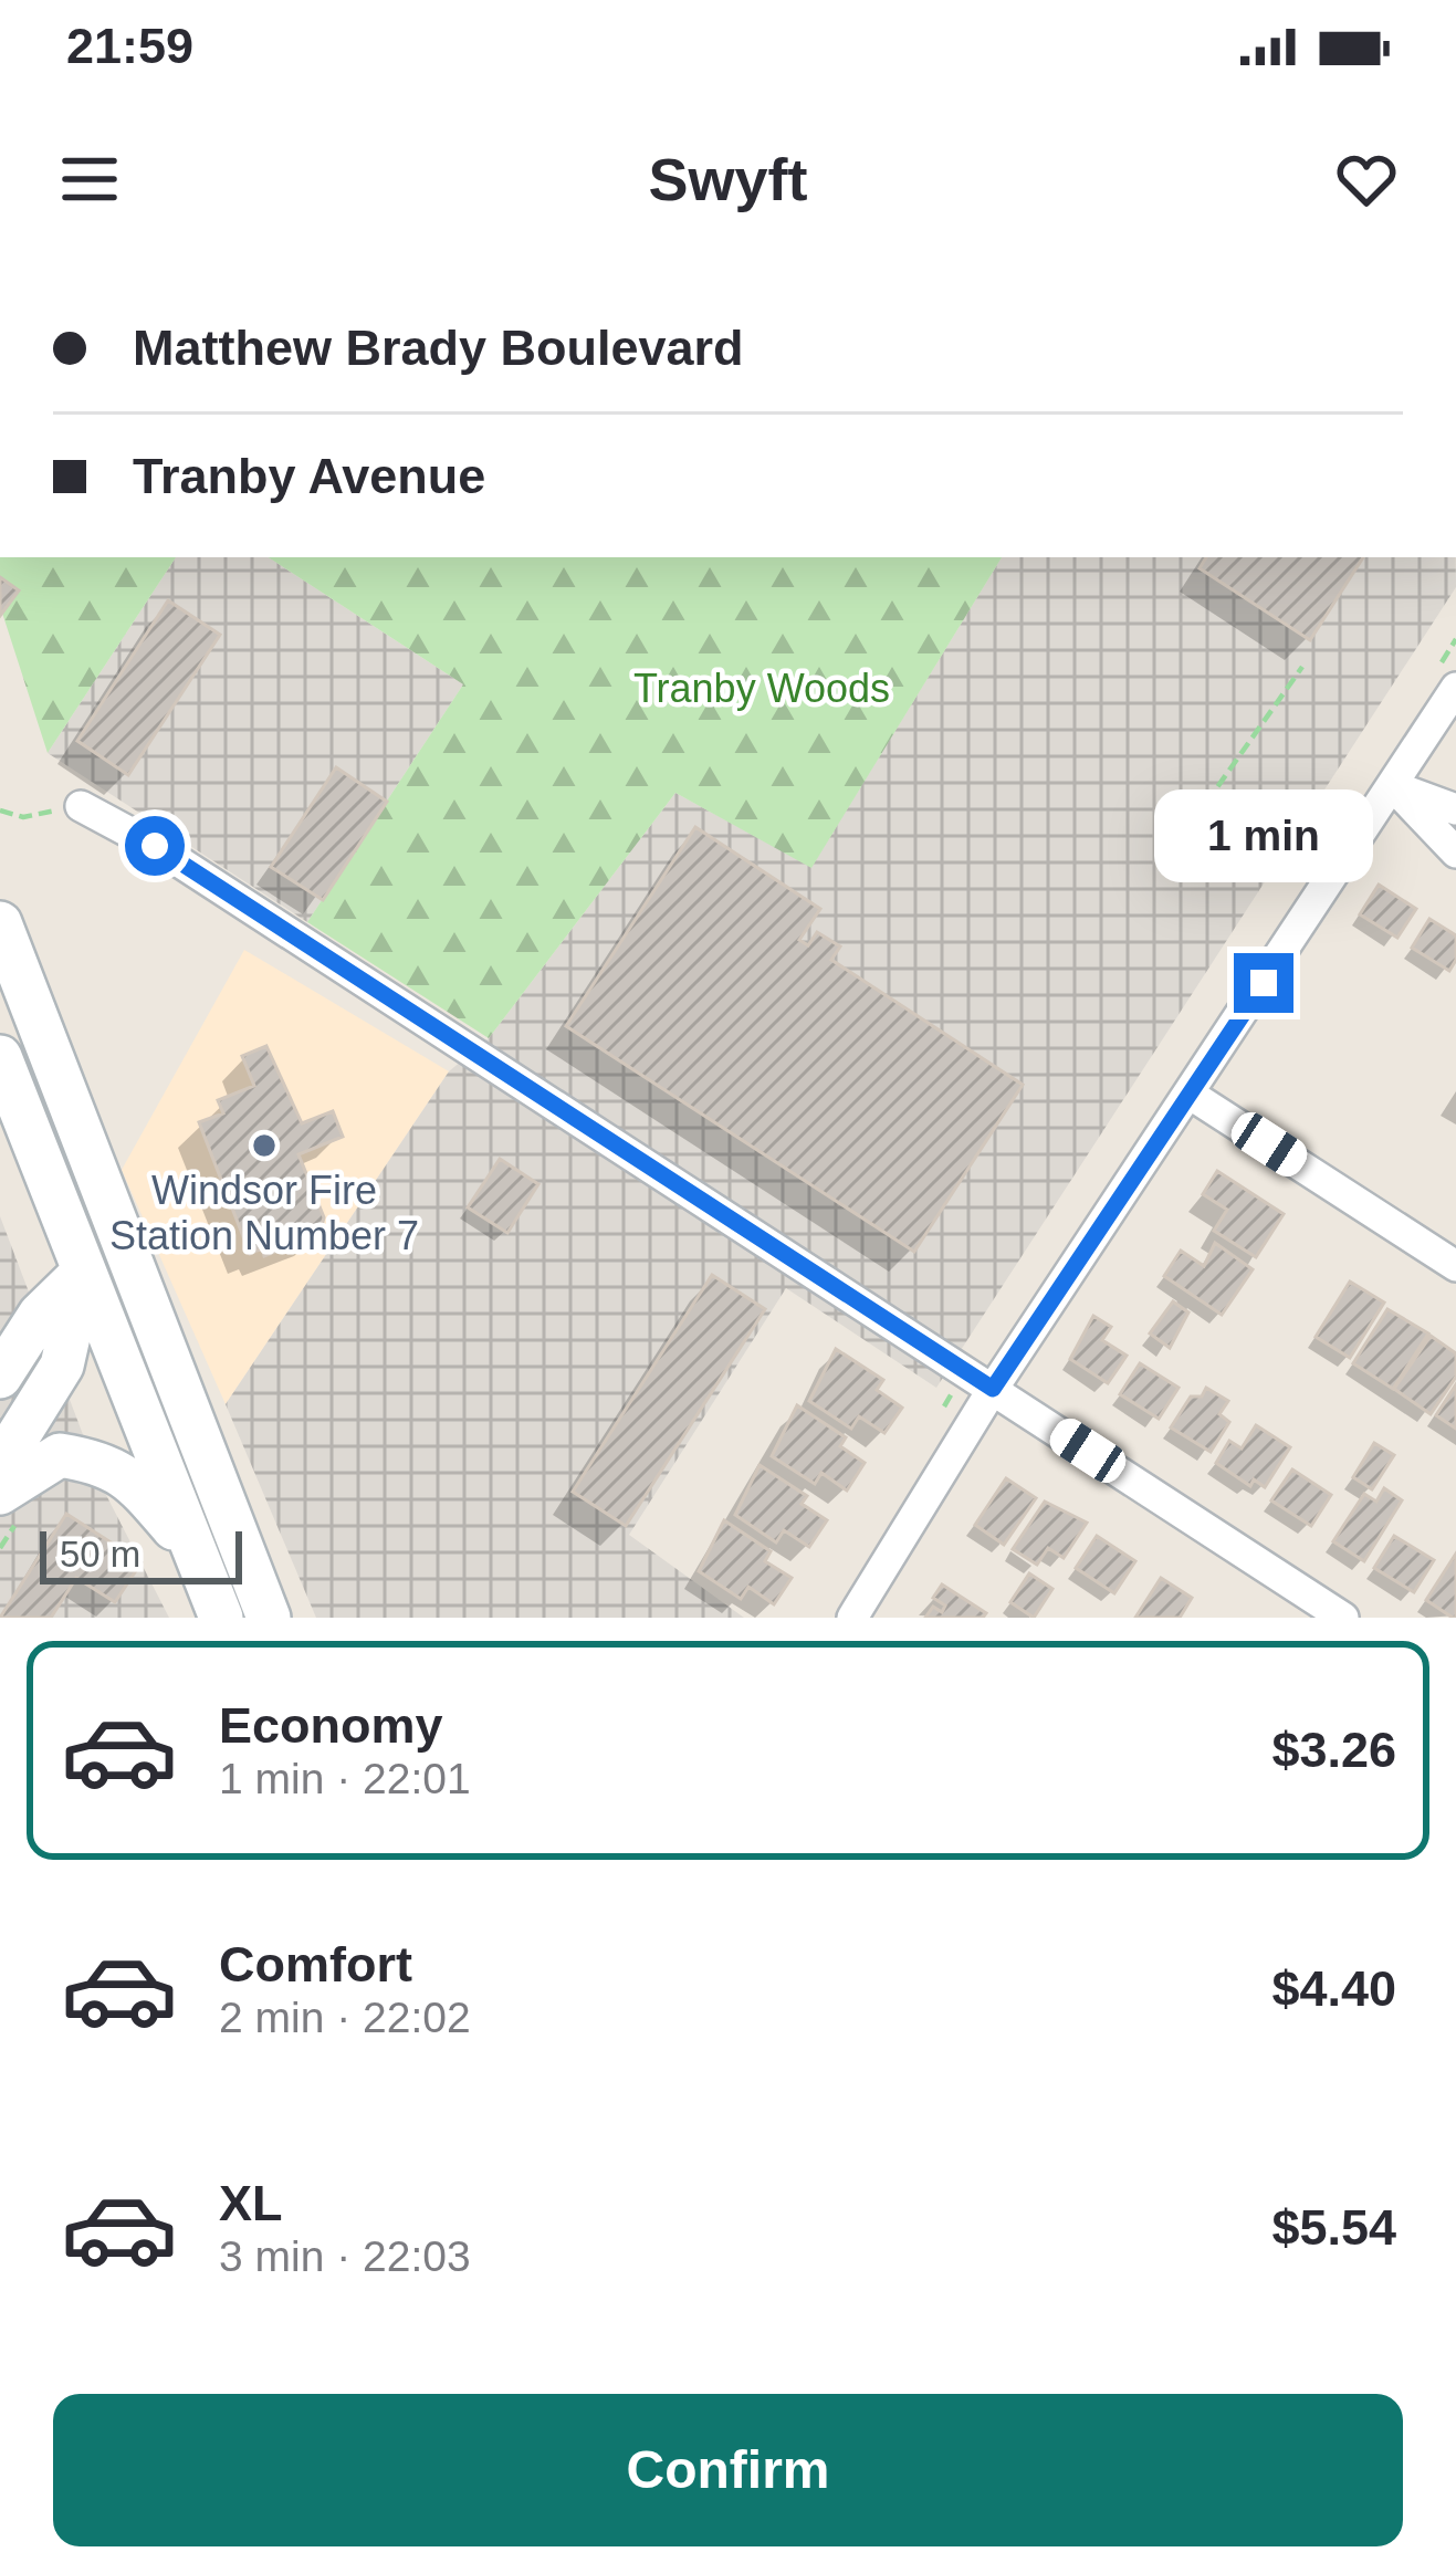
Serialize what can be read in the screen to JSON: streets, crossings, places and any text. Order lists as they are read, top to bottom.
{
  "parks": ["Tranby Woods"],
  "places": ["Windsor Fire Station Number 7"],
  "scale_bar": "50 m",
  "page": {
    "status": "21:59",
    "header": "Swyft",
    "banner": ["Matthew Brady Boulevard", "Tranby Avenue"],
    "bubble": "1 min",
    "scale": "50 m",
    "list": [
      {
        "name": "Economy",
        "note": "1 min · 22:01",
        "value": "$3.26"
      },
      {
        "name": "Comfort",
        "note": "2 min · 22:02",
        "value": "$4.40"
      },
      {
        "name": "XL",
        "note": "3 min · 22:03",
        "value": "$5.54"
      }
    ],
    "buttons": "Confirm"
  }
}
